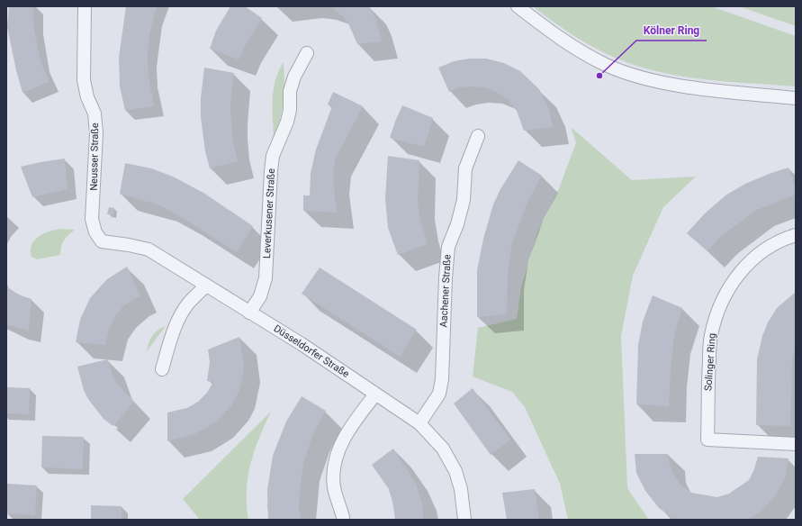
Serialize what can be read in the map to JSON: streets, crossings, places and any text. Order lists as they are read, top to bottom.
{
  "streets": {
    "street": [
      "Neusser Straße",
      "Leverkusener Straße",
      "Aachener Straße",
      "Düsseldorfer Straße",
      "Solinger Ring"
    ]
  },
  "crossings": [
    ["Neusser Straße", "Düsseldorfer Straße"],
    ["Leverkusener Straße", "Düsseldorfer Straße"],
    ["Aachener Straße", "Düsseldorfer Straße"]
  ],
  "places": ["Kölner Ring"]
}
